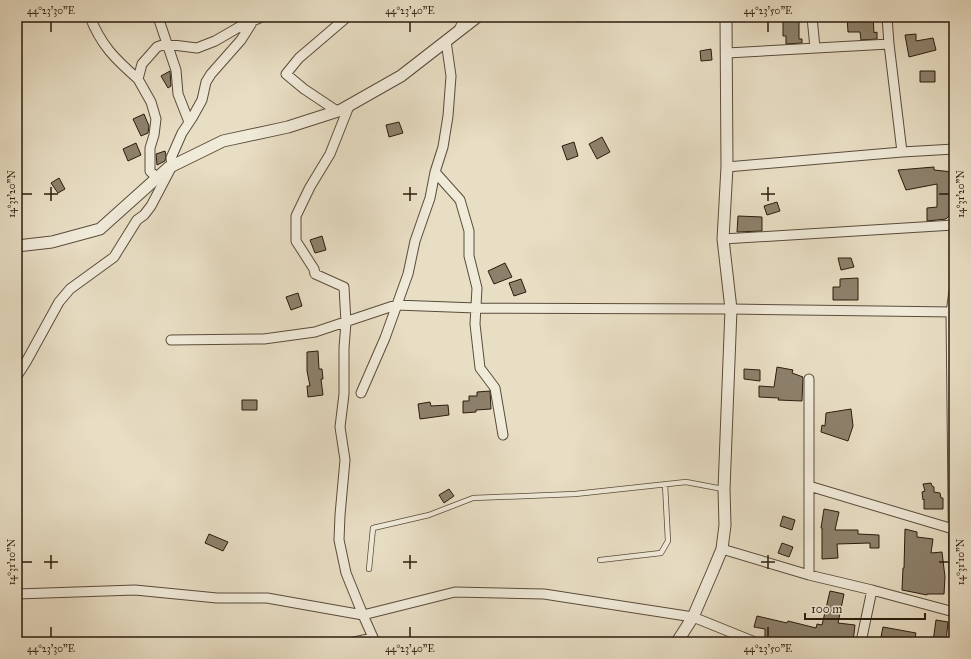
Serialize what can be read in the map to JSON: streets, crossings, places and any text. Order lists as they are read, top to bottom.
{
  "scale_bar": "100 m",
  "coordinates": [
    "44°23'30\"E",
    "44°23'40\"E",
    "44°23'50\"E",
    "14°31'20\"N",
    "14°31'10\"N"
  ]
}
